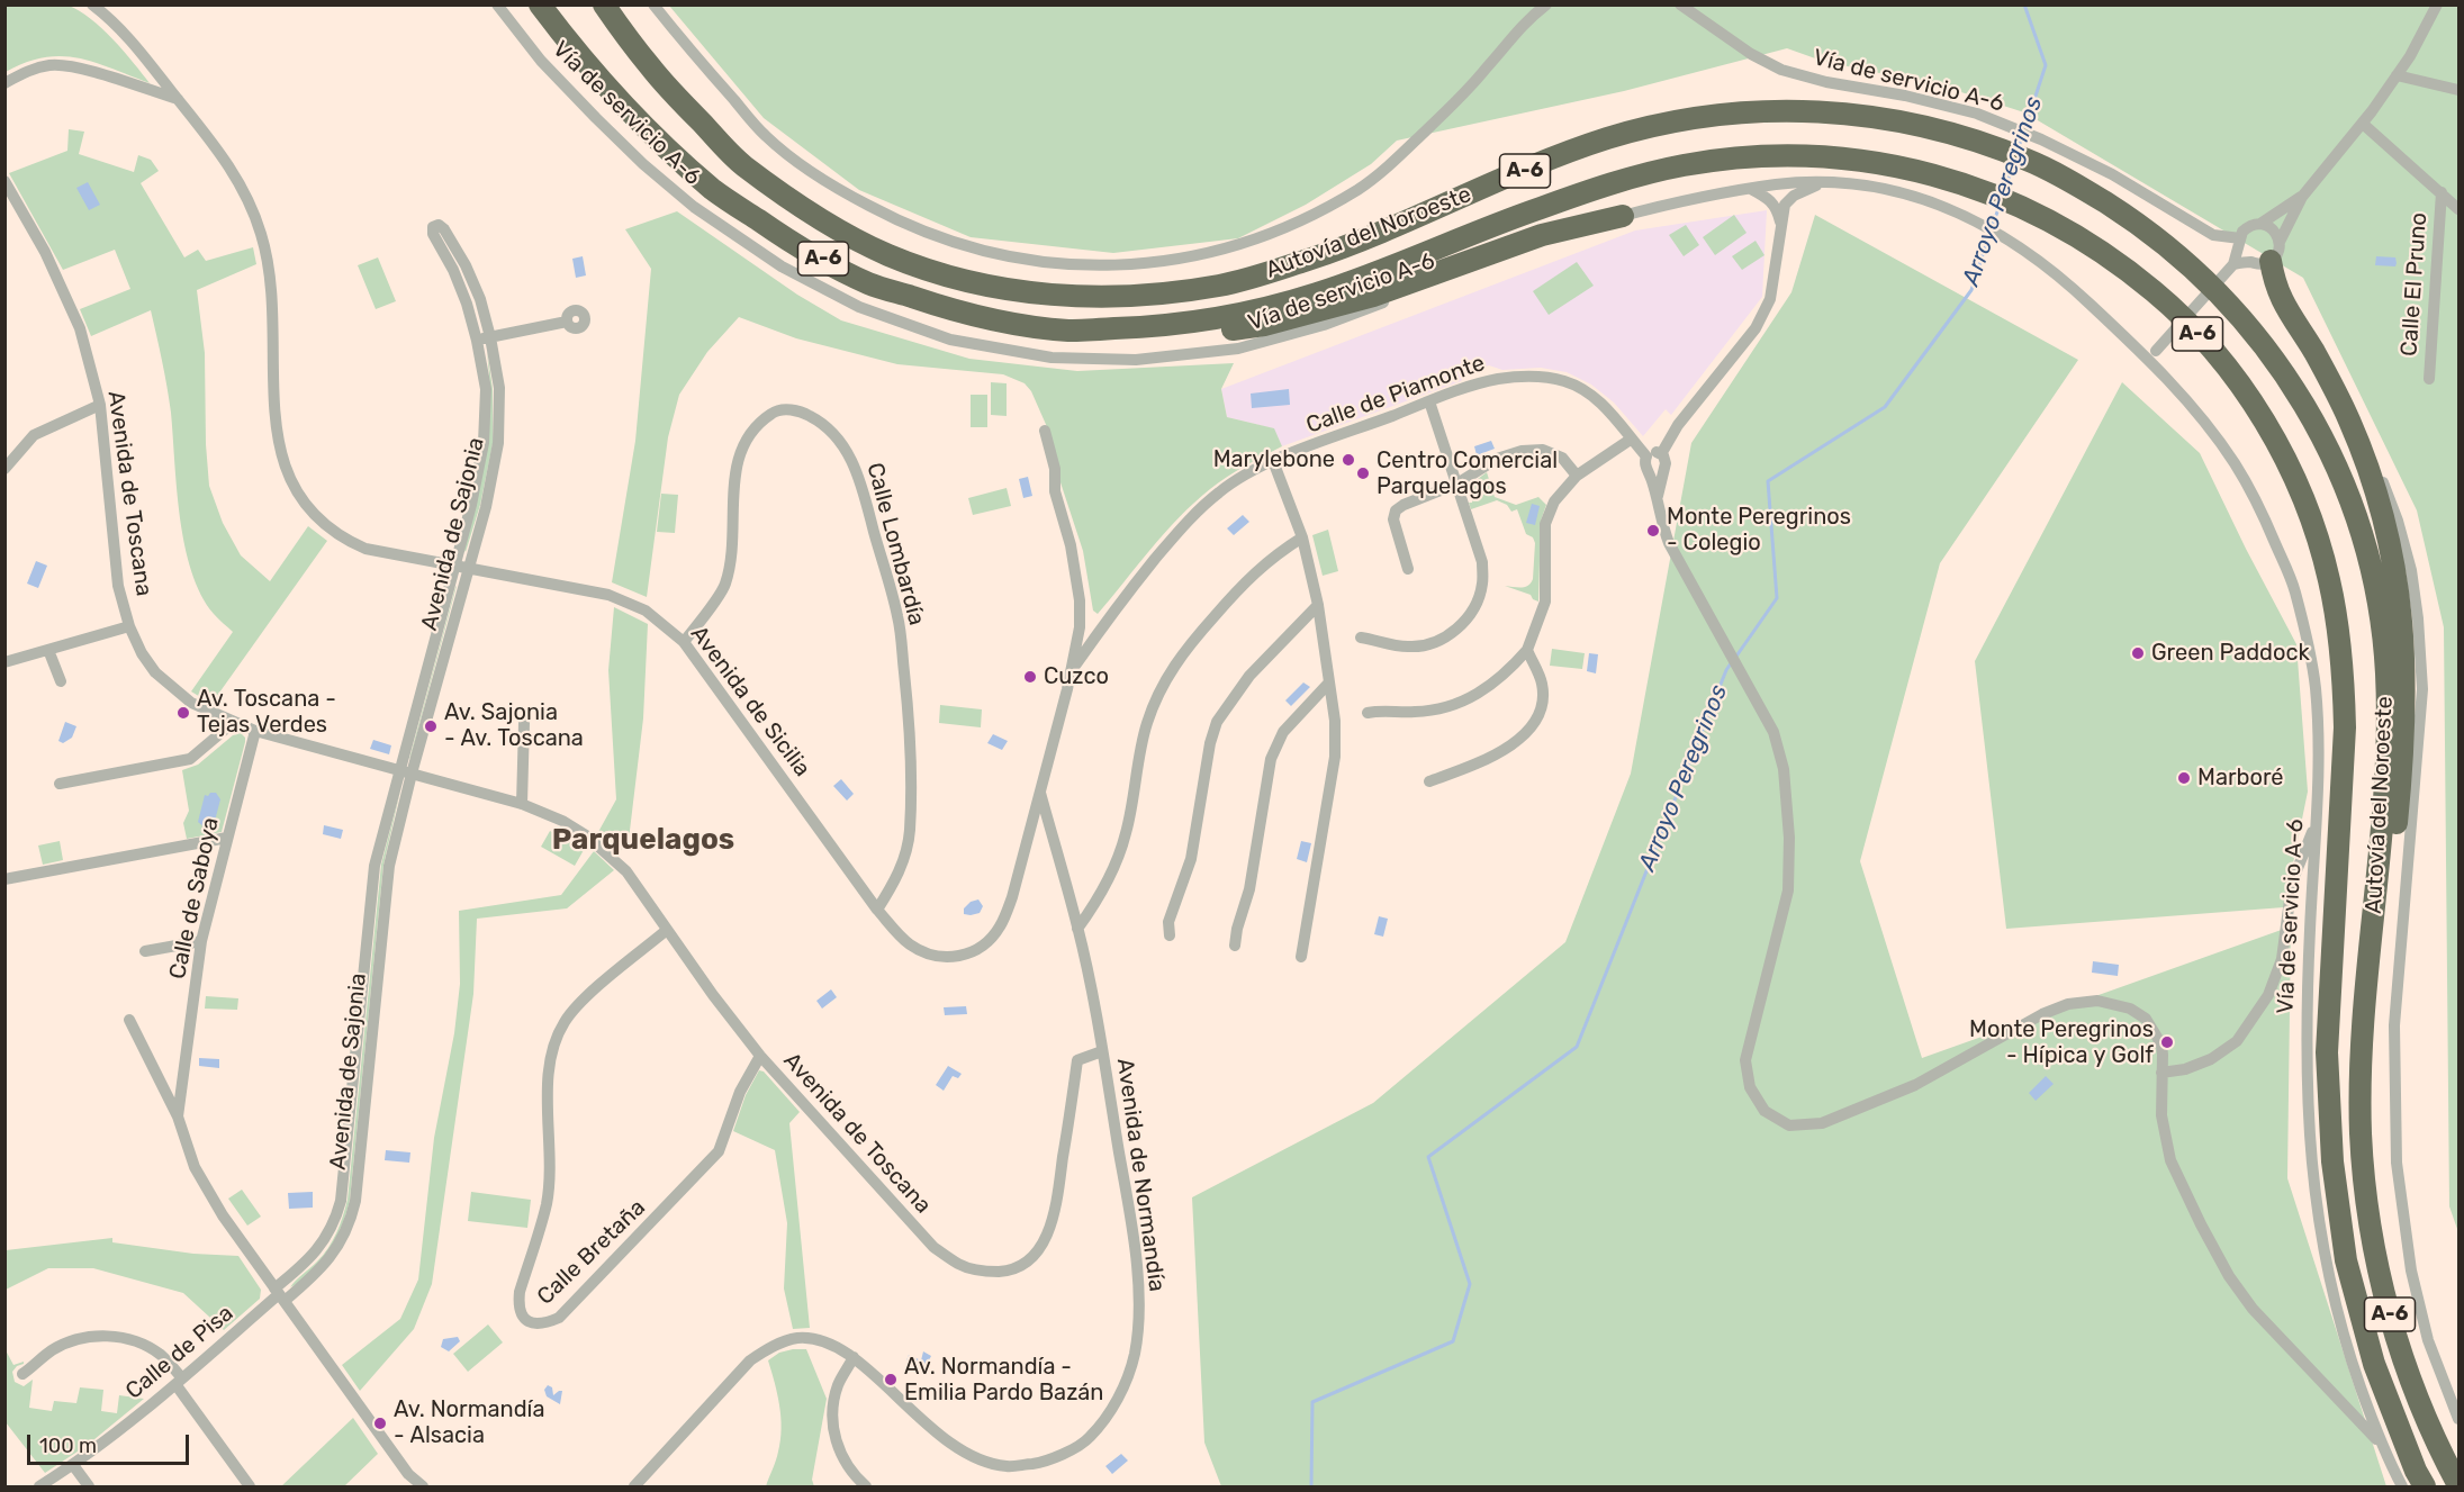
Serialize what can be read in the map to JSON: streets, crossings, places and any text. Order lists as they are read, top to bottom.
{
  "streets": {
    "highway": ["A-6", "Autovía del Noroeste"],
    "street": [
      "Vía de servicio A-6",
      "Calle El Pruno",
      "Calle de Piamonte",
      "Avenida de Toscana",
      "Avenida de Sajonia",
      "Calle Lombardía",
      "Avenida de Sicilia",
      "Calle de Saboya",
      "Avenida de Normandía",
      "Calle Bretaña",
      "Calle de Pisa"
    ]
  },
  "crossings": [
    ["Calle de Piamonte", "Avenida de Sicilia"],
    ["Avenida de Toscana", "Avenida de Sajonia"],
    ["Avenida de Toscana", "Calle de Saboya"],
    ["Avenida de Toscana", "Avenida de Normandía"],
    ["Avenida de Toscana", "Calle Bretaña"],
    ["Avenida de Sajonia", "Avenida de Sicilia"],
    ["Avenida de Sajonia", "Calle de Saboya"],
    ["Avenida de Sajonia", "Calle de Pisa"],
    ["Calle Lombardía", "Avenida de Sicilia"],
    ["Avenida de Sicilia", "Avenida de Normandía"],
    ["Calle de Saboya", "Calle de Pisa"]
  ],
  "districts": ["Parquelagos"],
  "water": ["Arroyo Peregrinos"],
  "places": [
    "Marylebone",
    "Centro Comercial Parquelagos",
    "Monte Peregrinos - Colegio",
    "Green Paddock",
    "Cuzco",
    "Av. Toscana - Tejas Verdes",
    "Av. Sajonia - Av. Toscana",
    "Marboré",
    "Monte Peregrinos - Hípica y Golf",
    "Av. Normandía - Emilia Pardo Bazán",
    "Av. Normandía - Alsacia"
  ],
  "scale_bar": "100 m"
}
